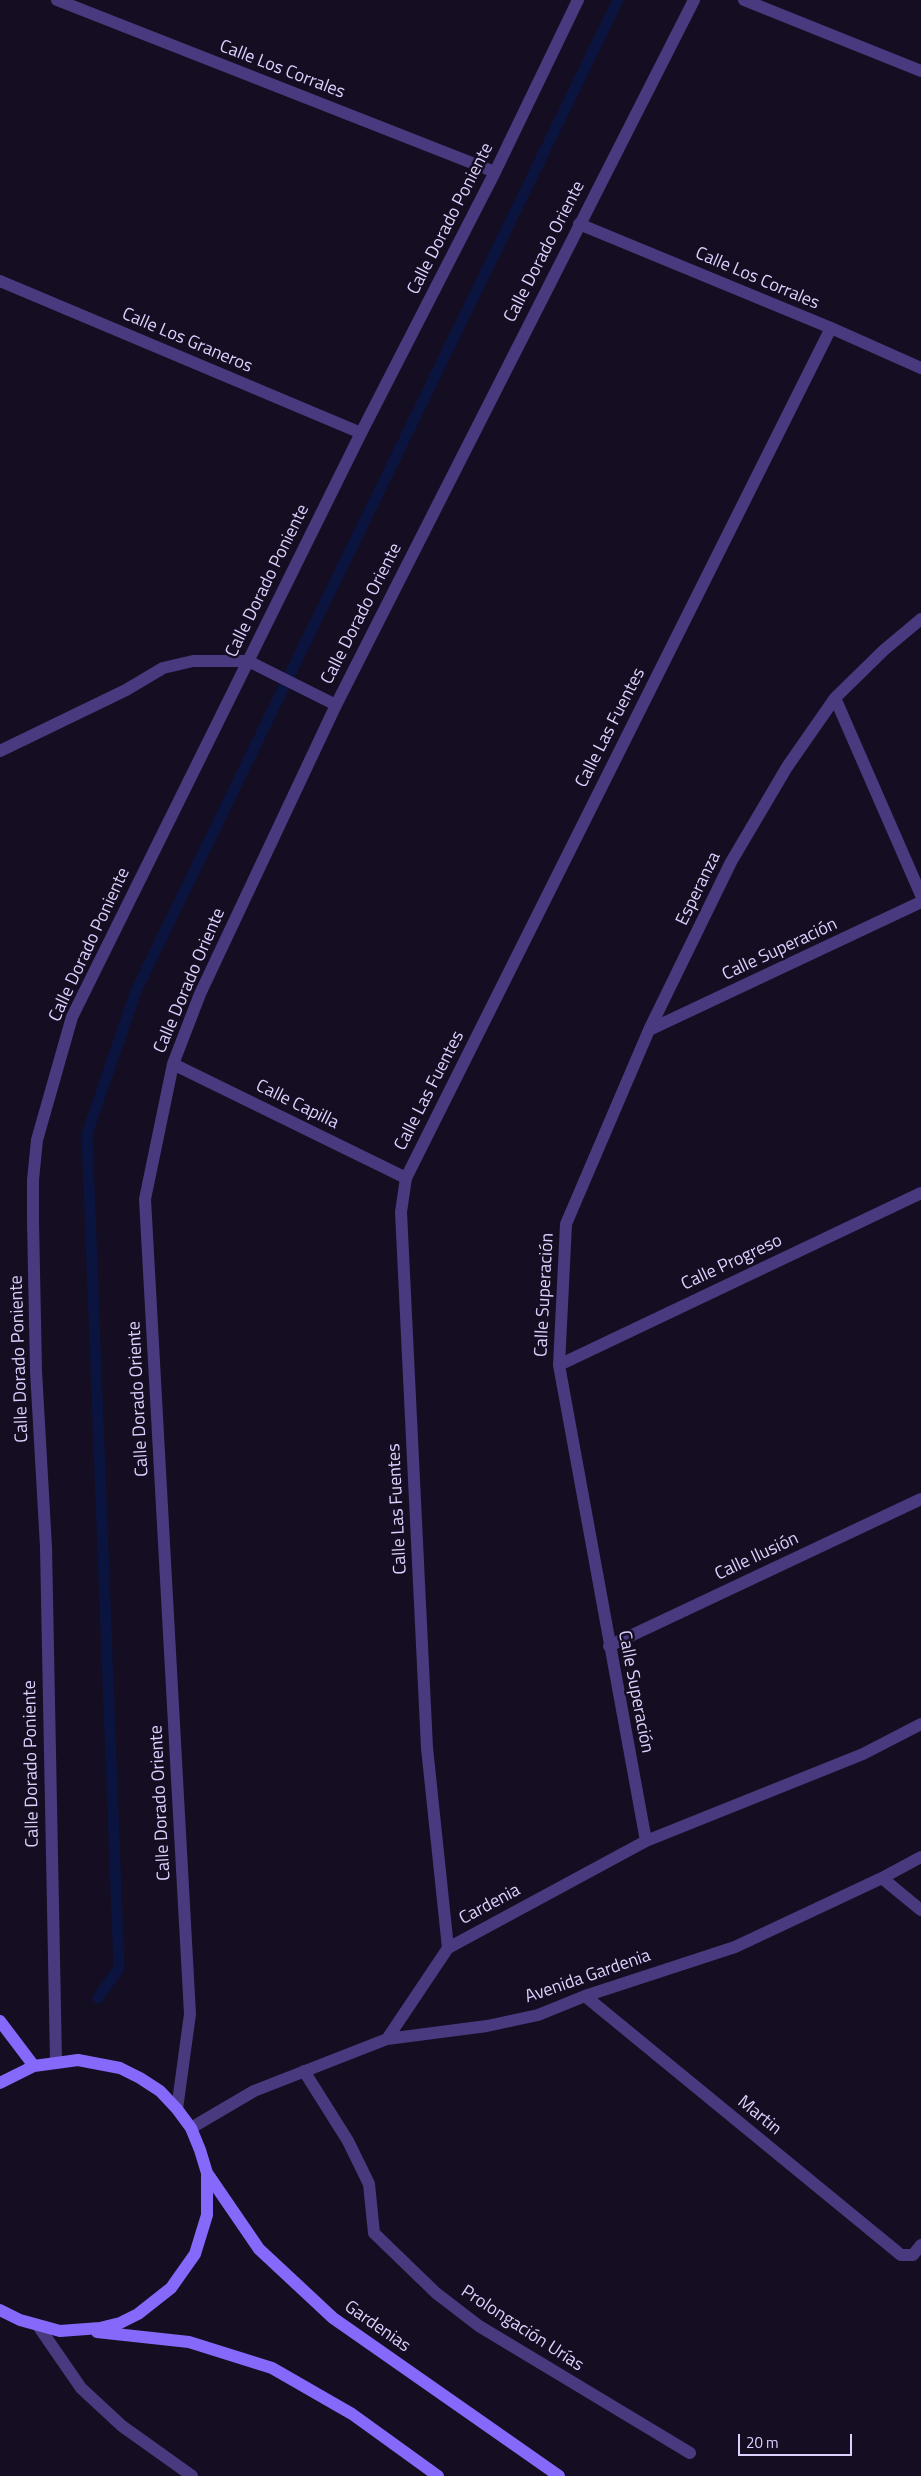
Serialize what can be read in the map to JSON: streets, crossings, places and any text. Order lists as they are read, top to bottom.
{
  "streets": {
    "street": [
      "Calle Los Corrales",
      "Calle Dorado Poniente",
      "Calle Dorado Oriente",
      "Calle Los Graneros",
      "Calle Las Fuentes",
      "Esperanza",
      "Calle Superación",
      "Calle Capilla",
      "Calle Progreso",
      "Calle Ilusión",
      "Cardenia",
      "Avenida Gardenia",
      "Martin",
      "Gardenias",
      "Prolongación Urías"
    ]
  },
  "crossings": [
    ["Calle Los Corrales", "Calle Dorado Poniente"],
    ["Calle Los Corrales", "Calle Dorado Oriente"],
    ["Calle Los Corrales", "Calle Las Fuentes"],
    ["Calle Dorado Poniente", "Calle Los Graneros"],
    ["Calle Dorado Poniente", "Gardenias"],
    ["Calle Dorado Oriente", "Calle Capilla"],
    ["Calle Dorado Oriente", "Gardenias"],
    ["Calle Las Fuentes", "Calle Capilla"],
    ["Calle Las Fuentes", "Cardenia"],
    ["Esperanza", "Calle Superación"],
    ["Calle Superación", "Calle Progreso"],
    ["Calle Superación", "Calle Ilusión"],
    ["Calle Superación", "Cardenia"],
    ["Cardenia", "Avenida Gardenia"],
    ["Avenida Gardenia", "Martin"],
    ["Avenida Gardenia", "Gardenias"],
    ["Avenida Gardenia", "Prolongación Urías"]
  ],
  "scale_bar": "20 m"
}
